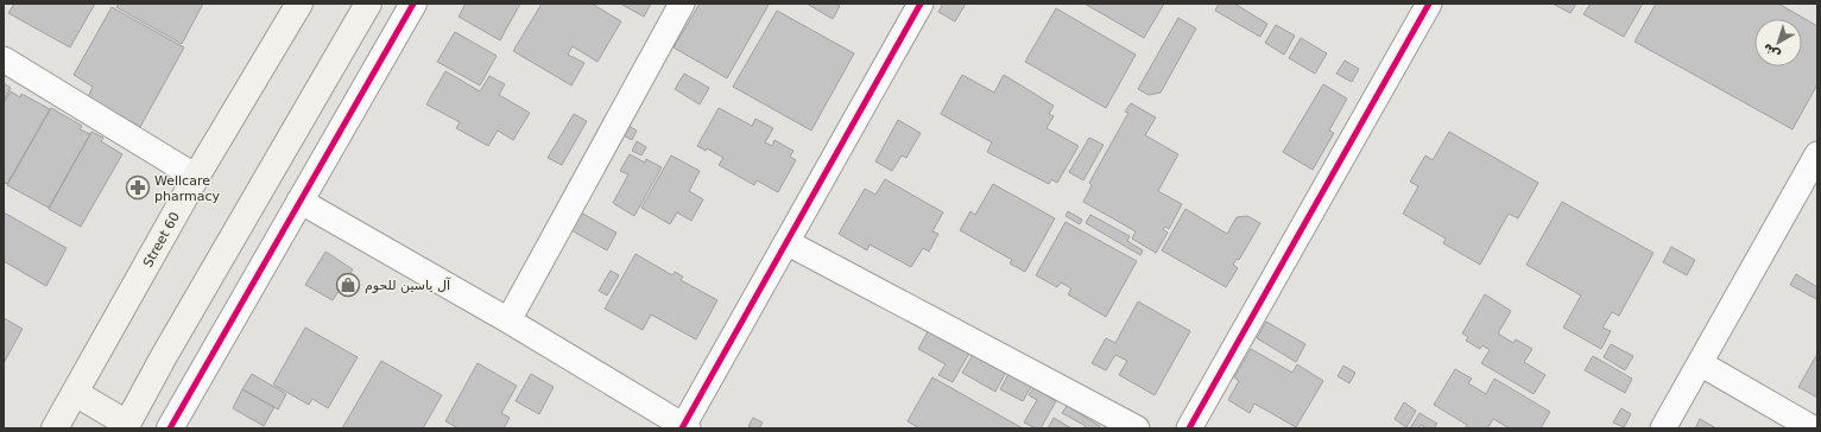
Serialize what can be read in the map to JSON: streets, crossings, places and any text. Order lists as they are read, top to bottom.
{
  "streets": {
    "main road": ["Street 60"]
  },
  "places": {
    "pharmacy": ["Wellcare pharmacy"],
    "shop": ["آل ياسين للحوم"]
  },
  "north": "bottom left"
}
